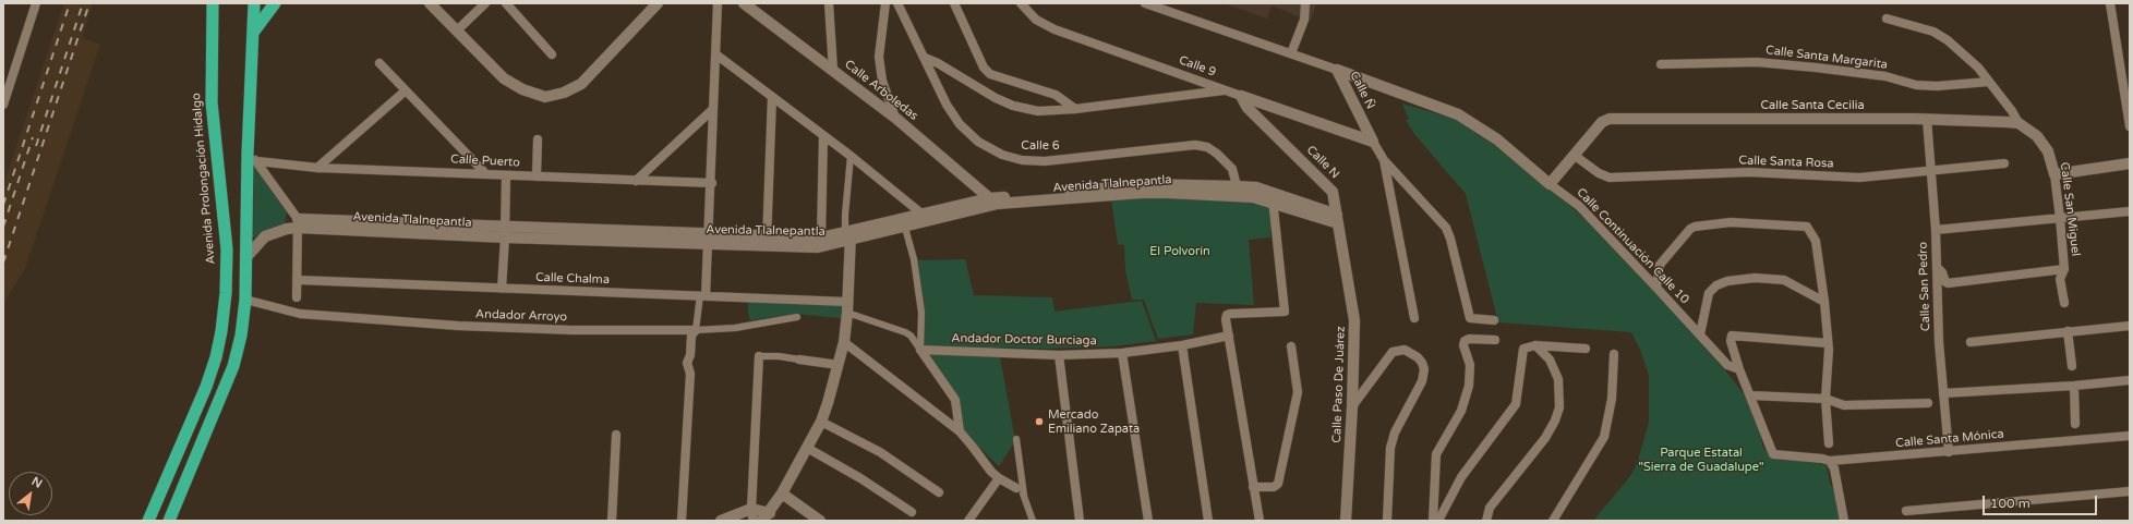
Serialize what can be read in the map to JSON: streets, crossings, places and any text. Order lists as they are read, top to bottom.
{
  "streets": {
    "highway": ["Avenida Prolongación Hidalgo"],
    "street": [
      "Calle Santa Margarita",
      "Calle 9",
      "Calle Arboledas",
      "Calle Ñ",
      "Calle Santa Cecilia",
      "Calle 6",
      "Calle Puerto",
      "Calle N",
      "Calle Santa Rosa",
      "Avenida Tlalnepantla",
      "Calle San Miguel",
      "Calle Continuación Calle 10",
      "Calle Chalma",
      "Calle San Pedro",
      "Andador Arroyo",
      "Andador Doctor Burciaga",
      "Calle Paso De Juárez",
      "Calle Santa Mónica"
    ]
  },
  "crossings": [
    ["Calle Santa Margarita", "Calle San Miguel"],
    ["Calle 9", "Calle Ñ"],
    ["Calle 9", "Calle N"],
    ["Calle Arboledas", "Avenida Tlalnepantla"],
    ["Calle Ñ", "Calle Continuación Calle 10"],
    ["Calle Santa Cecilia", "Calle Santa Rosa"],
    ["Calle Santa Cecilia", "Calle San Miguel"],
    ["Calle Santa Cecilia", "Calle San Pedro"],
    ["Calle 6", "Avenida Tlalnepantla"],
    ["Calle N", "Avenida Tlalnepantla"],
    ["Calle N", "Calle Paso De Juárez"],
    ["Calle Santa Rosa", "Calle San Pedro"],
    ["Calle San Pedro", "Calle Santa Mónica"]
  ],
  "parks": ["El Polvorín", "Parque Estatal \"Sierra de Guadalupe\""],
  "places": ["Mercado Emiliano Zapata"],
  "scale_bar": "100 m",
  "north": "top right"
}
